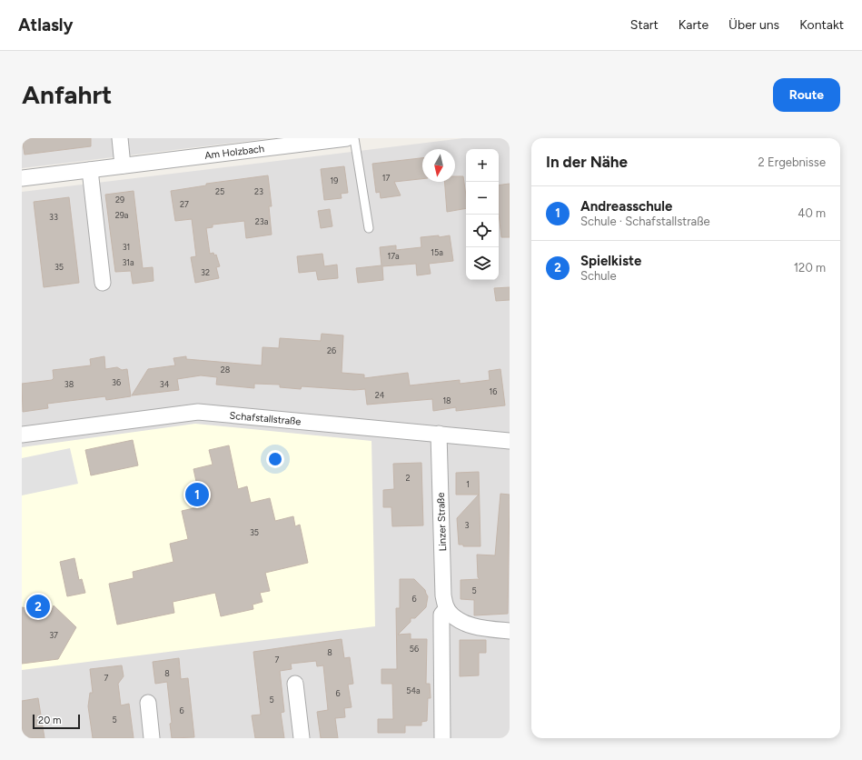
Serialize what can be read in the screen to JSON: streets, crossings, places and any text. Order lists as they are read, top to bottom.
{
  "streets": {
    "street": ["Am Holzbach", "Schafstallstraße", "Linzer Straße"]
  },
  "crossings": [
    ["Schafstallstraße", "Linzer Straße"]
  ],
  "house_numbers": [
    "17",
    "19",
    "25",
    "23",
    "29",
    "27",
    "29a",
    "33",
    "23a",
    "31",
    "15a",
    "17a",
    "31a",
    "35",
    "32",
    "26",
    "28",
    "36",
    "38",
    "34",
    "16",
    "24",
    "18",
    "2",
    "1",
    "3",
    "35",
    "5",
    "6",
    "37",
    "56",
    "8",
    "7",
    "8",
    "7",
    "54a",
    "6",
    "5",
    "6",
    "5"
  ],
  "scale_bar": "20 m",
  "north": "bottom",
  "page": {
    "header": "Atlasly",
    "nav": [
      "Start",
      "Karte",
      "Über uns",
      "Kontakt"
    ],
    "buttons": "Route",
    "title": "Anfahrt",
    "heading": ["In der Nähe", "2 Ergebnisse"],
    "map_buttons": ["+", "−"],
    "list": [
      {
        "mark": "1",
        "name": "Andreasschule",
        "note": "Schule · Schafstallstraße",
        "value": "40 m"
      },
      {
        "mark": "2",
        "name": "Spielkiste",
        "note": "Schule",
        "value": "120 m"
      }
    ],
    "pins": ["1", "2"],
    "scale": "20 m"
  }
}
